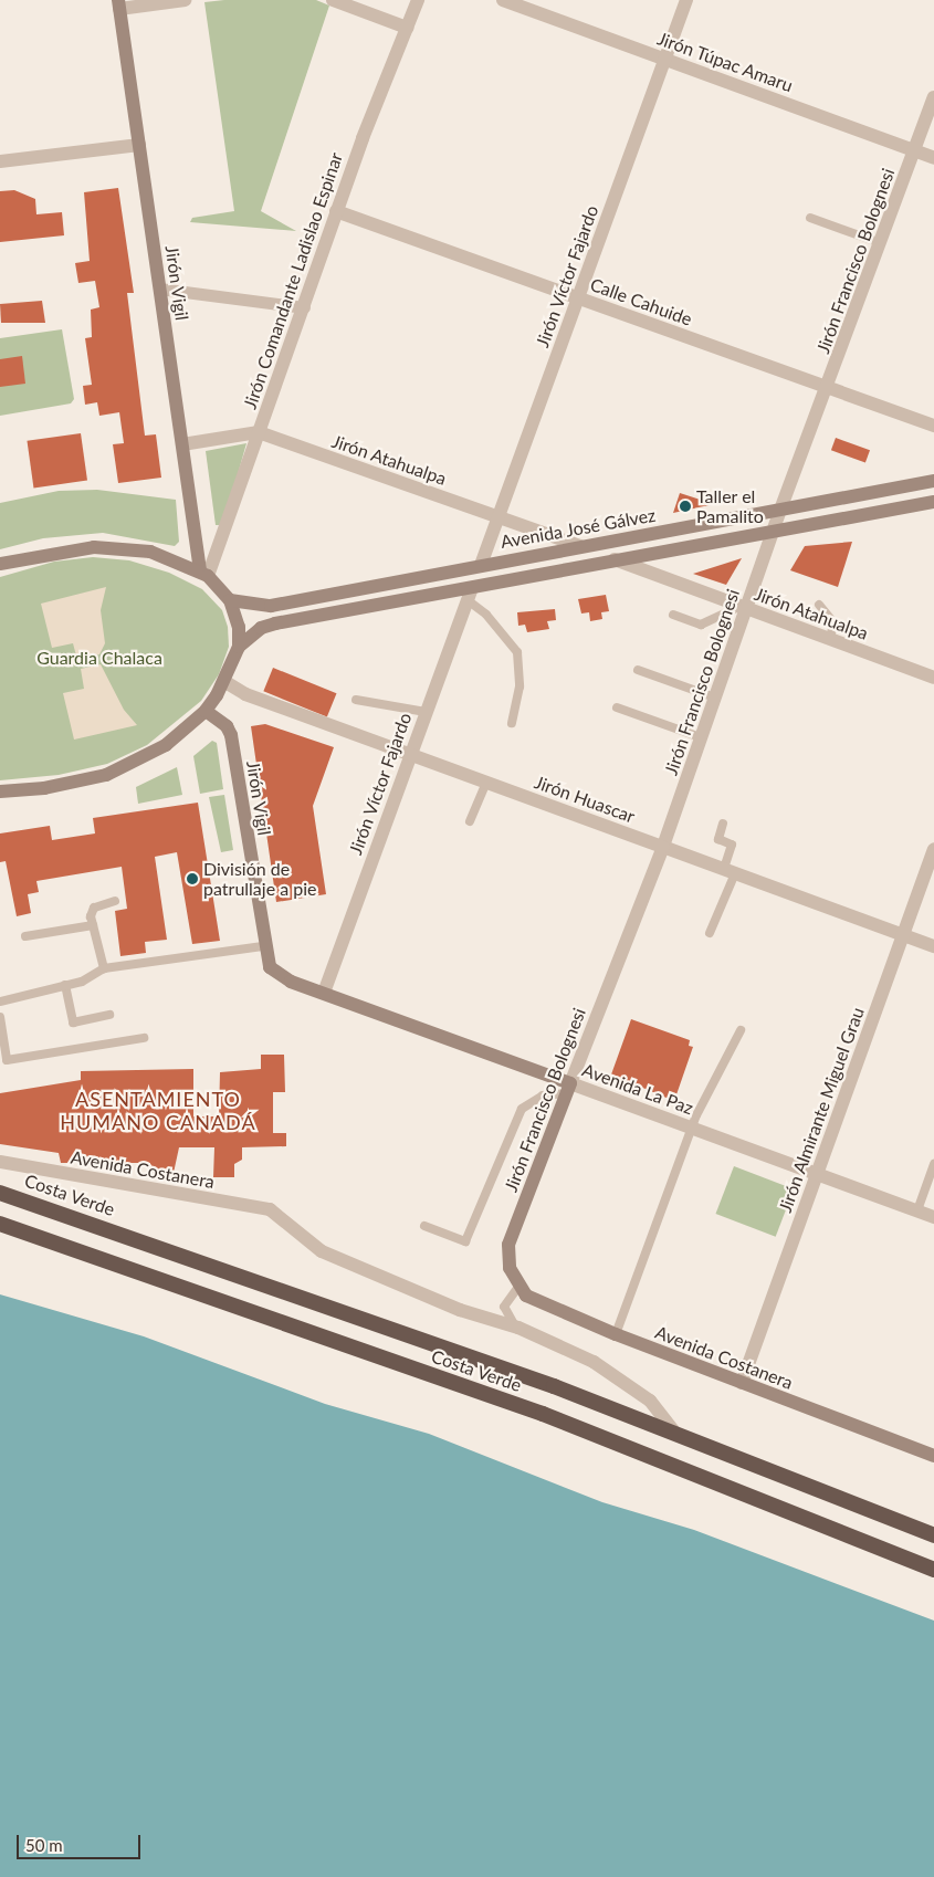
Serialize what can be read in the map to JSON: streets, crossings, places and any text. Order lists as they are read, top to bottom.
{
  "streets": {
    "highway": ["Costa Verde"],
    "main road": [
      "Jirón Francisco Bolognesi",
      "Jirón Vigil",
      "Avenida José Gálvez",
      "Avenida La Paz",
      "Avenida Costanera"
    ],
    "street": [
      "Jirón Túpac Amaru",
      "Jirón Víctor Fajardo",
      "Jirón Comandante Ladislao Espinar",
      "Calle Cahuide",
      "Jirón Atahualpa",
      "Jirón Huascar",
      "Jirón Almirante Miguel Grau"
    ]
  },
  "crossings": [
    ["Jirón Túpac Amaru", "Jirón Francisco Bolognesi"],
    ["Jirón Túpac Amaru", "Jirón Víctor Fajardo"],
    ["Jirón Francisco Bolognesi", "Calle Cahuide"],
    ["Jirón Francisco Bolognesi", "Jirón Atahualpa"],
    ["Jirón Francisco Bolognesi", "Avenida José Gálvez"],
    ["Jirón Francisco Bolognesi", "Jirón Huascar"],
    ["Jirón Francisco Bolognesi", "Avenida La Paz"],
    ["Jirón Francisco Bolognesi", "Avenida Costanera"],
    ["Jirón Víctor Fajardo", "Calle Cahuide"],
    ["Jirón Víctor Fajardo", "Jirón Atahualpa"],
    ["Jirón Víctor Fajardo", "Avenida José Gálvez"],
    ["Jirón Víctor Fajardo", "Jirón Huascar"],
    ["Jirón Víctor Fajardo", "Avenida La Paz"],
    ["Jirón Comandante Ladislao Espinar", "Jirón Vigil"],
    ["Jirón Comandante Ladislao Espinar", "Calle Cahuide"],
    ["Jirón Comandante Ladislao Espinar", "Jirón Atahualpa"],
    ["Jirón Vigil", "Jirón Atahualpa"],
    ["Jirón Vigil", "Avenida La Paz"],
    ["Jirón Atahualpa", "Avenida José Gálvez"],
    ["Jirón Huascar", "Jirón Almirante Miguel Grau"],
    ["Avenida La Paz", "Jirón Almirante Miguel Grau"],
    ["Jirón Almirante Miguel Grau", "Avenida Costanera"]
  ],
  "districts": ["ASENTAMIENTO HUMANO CANADÁ"],
  "parks": ["Guardia Chalaca"],
  "places": ["Taller el Pamalito", "División de patrullaje a pie"],
  "scale_bar": "50 m"
}
